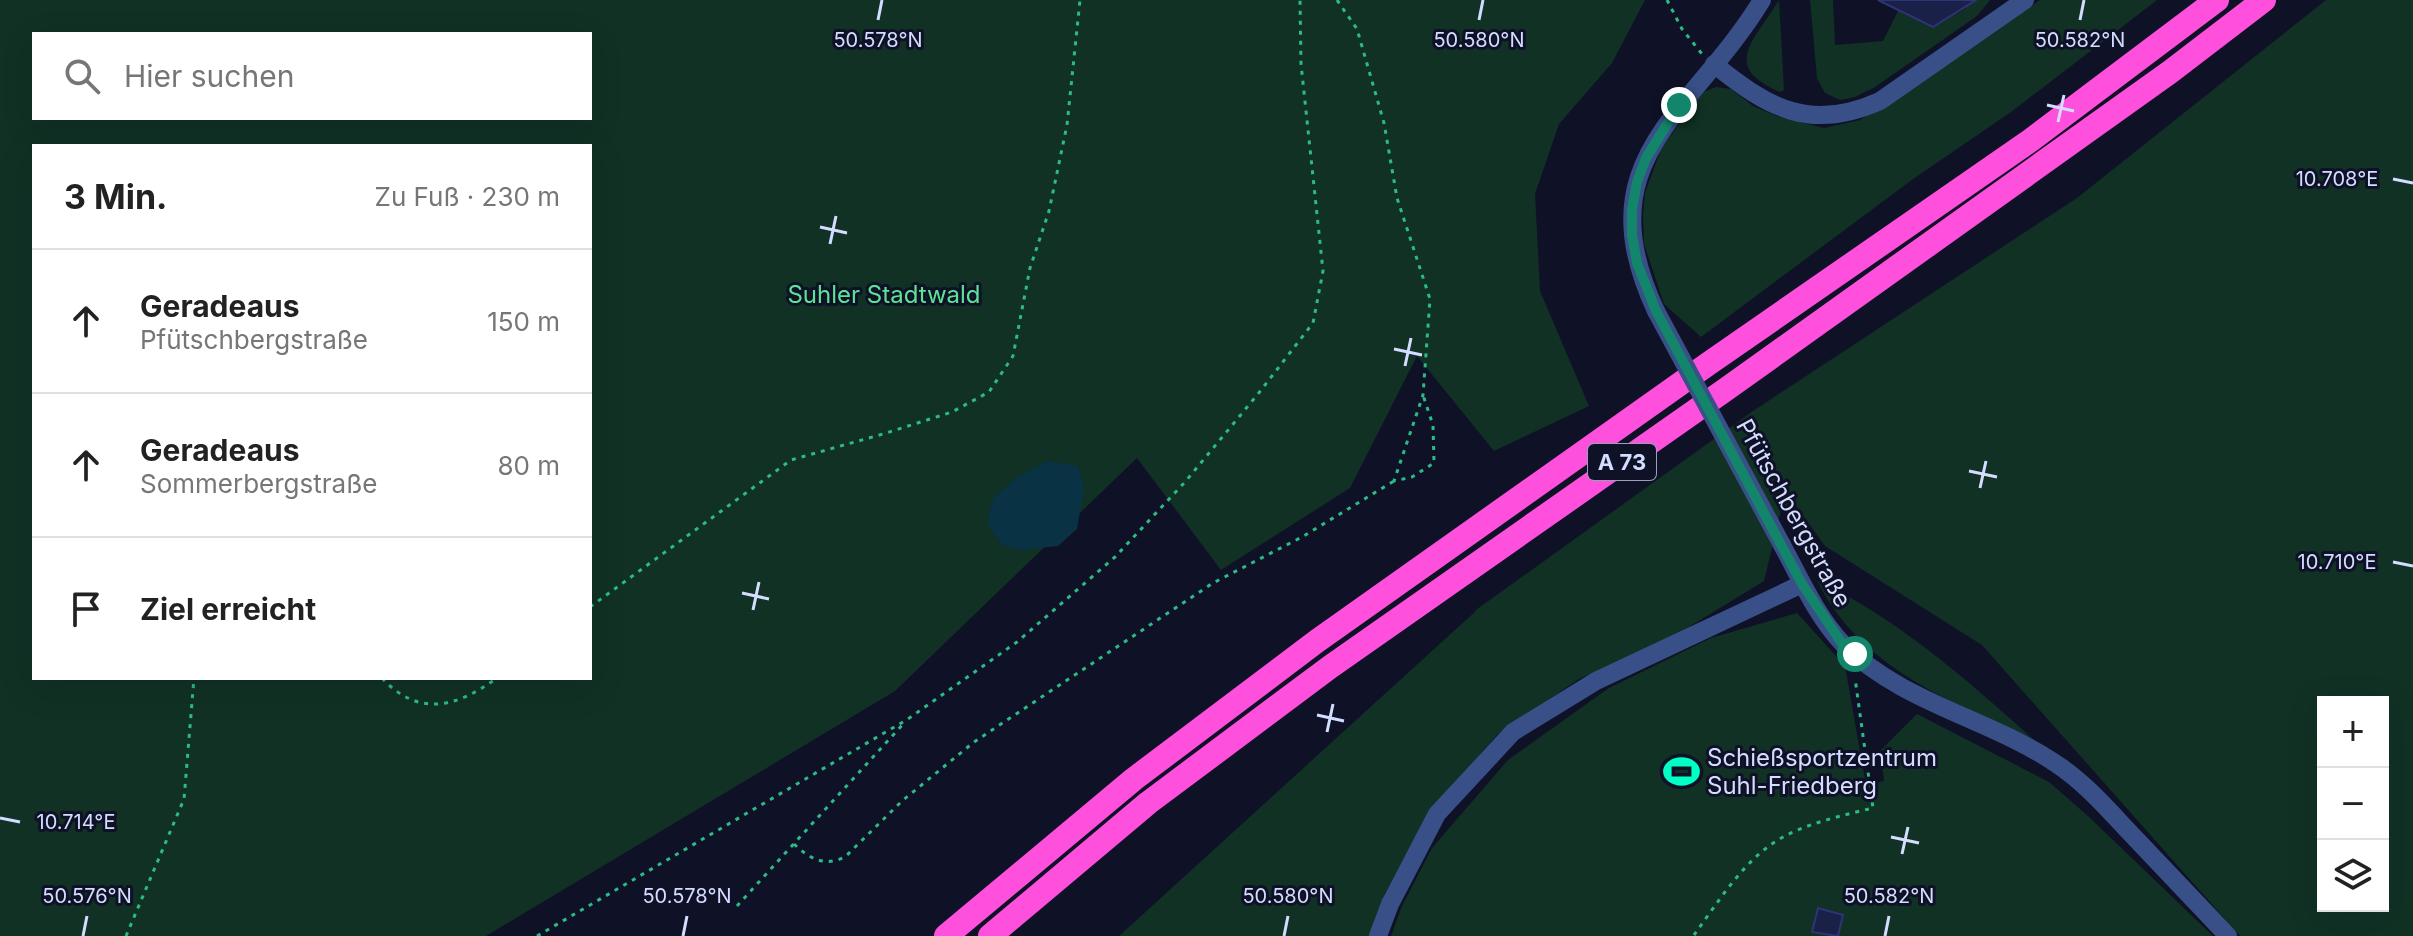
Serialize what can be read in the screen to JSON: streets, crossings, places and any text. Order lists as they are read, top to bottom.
{
  "streets": {
    "highway": ["A 73"],
    "street": ["Pfütschbergstraße"]
  },
  "parks": ["Suhler Stadtwald"],
  "places": {
    "sports": ["Schießsportzentrum Suhl-Friedberg"]
  },
  "page": {
    "search": "Hier suchen",
    "heading": ["3 Min.", "Zu Fuß · 230 m"],
    "list": [
      ["Geradeaus", "Pfütschbergstraße", "150 m"],
      ["Geradeaus", "Sommerbergstraße", "80 m"],
      "Ziel erreicht"
    ],
    "map_buttons": ["+", "−"]
  },
  "coordinates": [
    "50.578°N",
    "50.580°N",
    "50.582°N",
    "10.708°E",
    "10.710°E",
    "10.714°E",
    "50.576°N"
  ]
}
